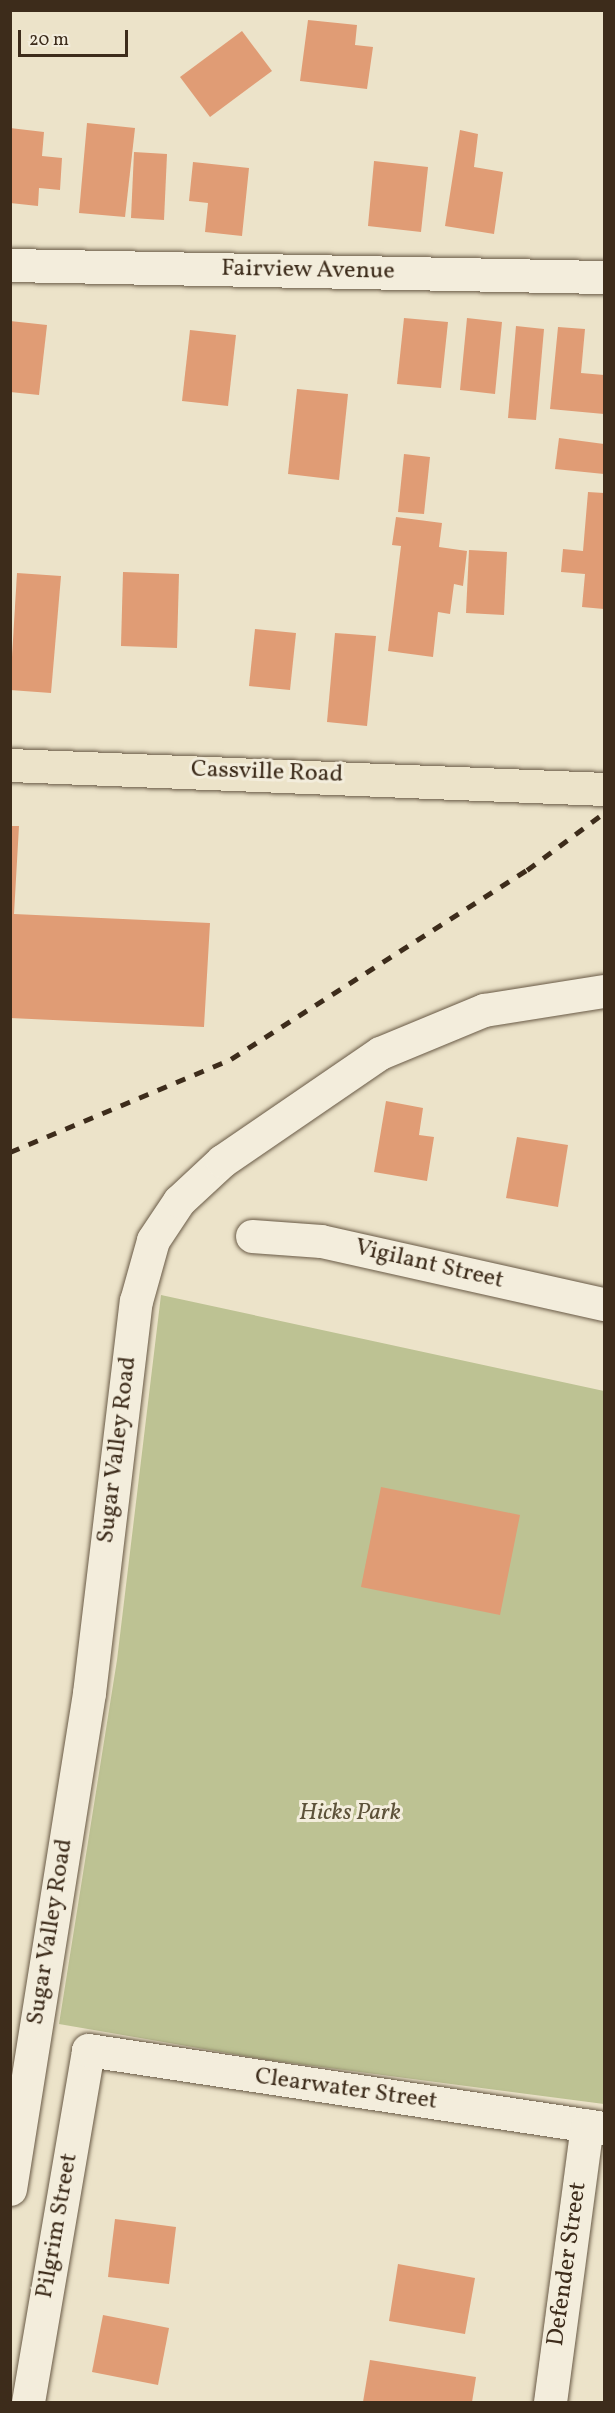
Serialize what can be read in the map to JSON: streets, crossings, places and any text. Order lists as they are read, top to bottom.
{
  "streets": {
    "main road": ["Cassville Road"],
    "street": [
      "Fairview Avenue",
      "Vigilant Street",
      "Sugar Valley Road",
      "Clearwater Street",
      "Pilgrim Street",
      "Defender Street"
    ]
  },
  "crossings": [
    ["Clearwater Street", "Pilgrim Street"],
    ["Clearwater Street", "Defender Street"]
  ],
  "parks": ["Hicks Park"],
  "scale_bar": "20 m"
}
